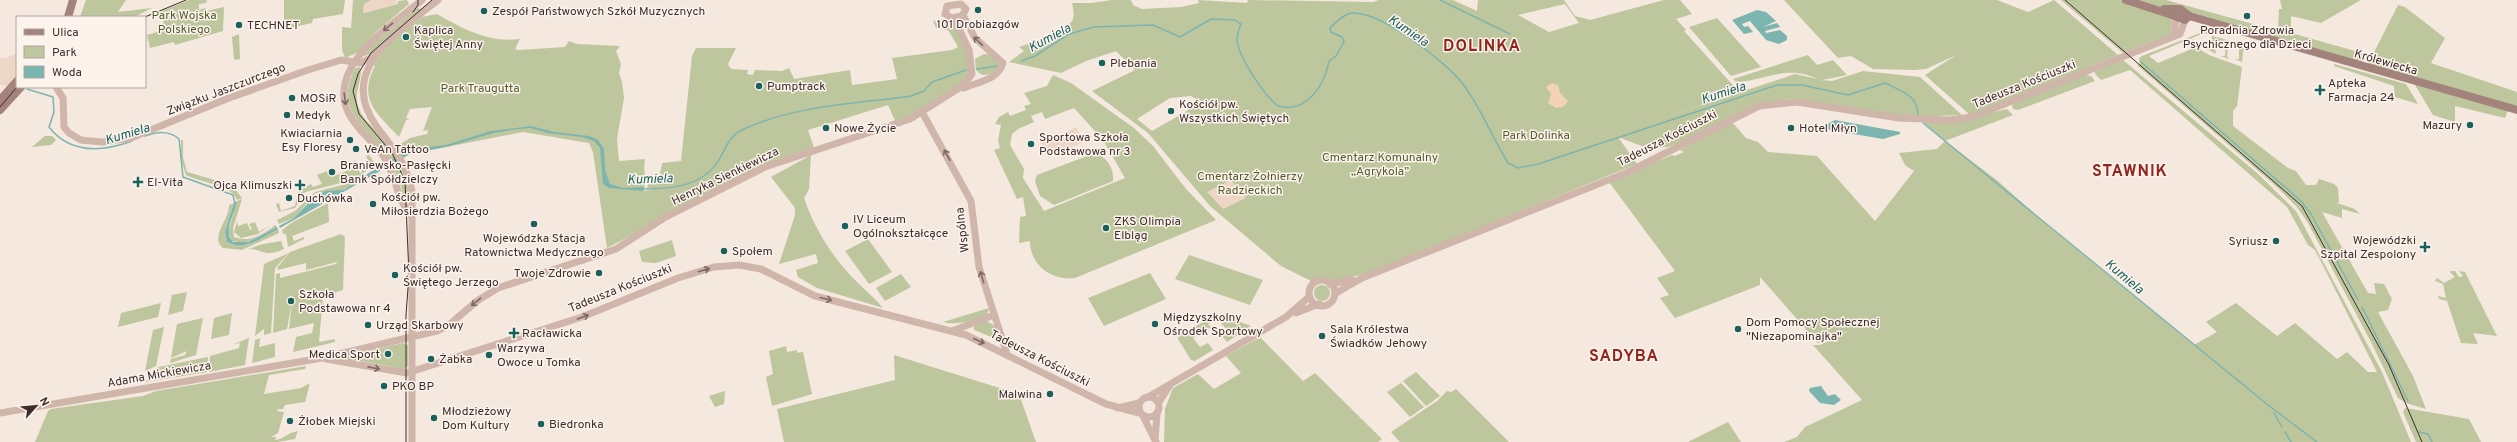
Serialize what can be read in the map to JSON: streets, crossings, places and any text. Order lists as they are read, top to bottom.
{
  "streets": {
    "main road": ["Królewiecka"],
    "street": [
      "Tadeusza Kościuszki",
      "Związku Jaszczurczego",
      "Henryka Sienkiewicza",
      "Wspólna",
      "Adama Mickiewicza"
    ]
  },
  "crossings": [
    ["Tadeusza Kościuszki", "Wspólna"],
    ["Tadeusza Kościuszki", "Adama Mickiewicza"],
    ["Henryka Sienkiewicza", "Wspólna"],
    ["Henryka Sienkiewicza", "Adama Mickiewicza"]
  ],
  "one_way": ["Wspólna"],
  "districts": ["DOLINKA", "STAWNIK", "SADYBA"],
  "water": ["Kumiela"],
  "parks": [
    "Park Wojska Polskiego",
    "Park Traugutta",
    "Park Dolinka",
    "Cmentarz Komunalny „Agrykola”",
    "Cmentarz Żołnierzy Radzieckich"
  ],
  "places": {
    "other": [
      "101 Drobiazgów",
      "Zespół Państwowych Szkół Muzycznych",
      "Poradnia Zdrowia Psychicznego dla Dzieci",
      "TECHNET",
      "Kaplica Świętej Anny",
      "Plebania",
      "Pumptrack",
      "MOSiR",
      "Kościół pw. Wszystkich Świętych",
      "Medyk",
      "Mazury",
      "Nowe Życie",
      "Hotel Młyn",
      "Kwiaciarnia Esy Floresy",
      "Sportowa Szkoła Podstawowa nr 3",
      "VeAn Tattoo",
      "Braniewsko-Pasłęcki Bank Spółdzielczy",
      "Duchówka",
      "Kościół pw. Miłosierdzia Bożego",
      "Wojewódzka Stacja Ratownictwa Medycznego",
      "IV Liceum Ogólnokształcące",
      "ZKS Olimpia Elbląg",
      "Syriusz",
      "Społem",
      "Twoje Zdrowie",
      "Kościół pw. Świętego Jerzego",
      "Szkoła Podstawowa nr 4",
      "Międzyszkolny Ośrodek Sportowy",
      "Urząd Skarbowy",
      "Dom Pomocy Społecznej \"Niezapominajka\"",
      "Sala Królestwa Świadków Jehowy",
      "Medica Sport",
      "Warzywa Owoce u Tomka",
      "Żabka",
      "PKO BP",
      "Malwina",
      "Młodzieżowy Dom Kultury",
      "Żłobek Miejski",
      "Biedronka"
    ],
    "health": [
      "Apteka Farmacja 24",
      "El-Vita",
      "Ojca Klimuszki",
      "Wojewódzki Szpital Zespolony",
      "Racławicka"
    ]
  },
  "legend": ["Ulica", "Park", "Woda"],
  "north": "top right"
}
